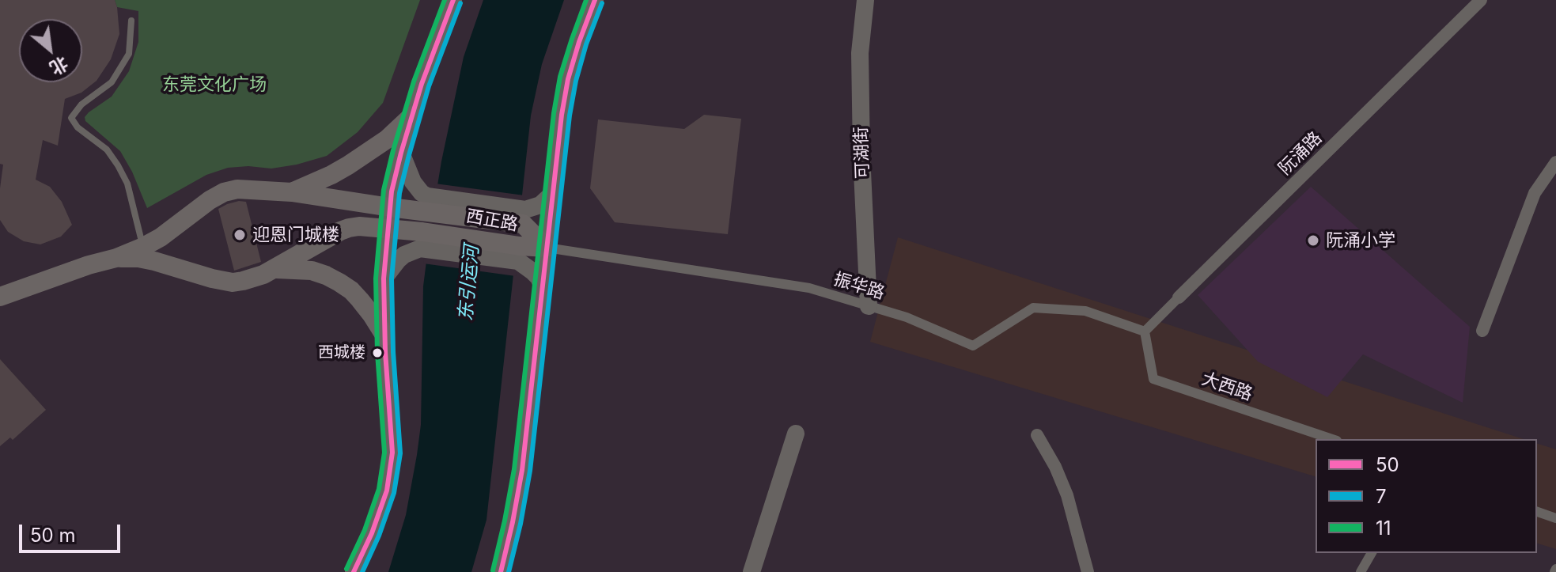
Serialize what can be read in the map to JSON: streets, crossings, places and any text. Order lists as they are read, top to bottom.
{
  "streets": {
    "main road": ["西正路"],
    "street": [
      "可湖街",
      "阮涌路",
      "振华路",
      "大西路"
    ]
  },
  "crossings": [
    ["可湖街", "振华路"],
    ["阮涌路", "振华路"],
    ["阮涌路", "大西路"],
    ["西正路", "振华路"],
    ["振华路", "大西路"]
  ],
  "water": ["东引运河"],
  "parks": ["东莞文化广场"],
  "places": ["迎恩门城楼", "阮涌小学", "西城楼"],
  "lines": ["transit line 50", "transit line 11", "transit line 7"],
  "legend": ["50", "7", "11"],
  "scale_bar": "50 m",
  "north": "bottom right"
}
